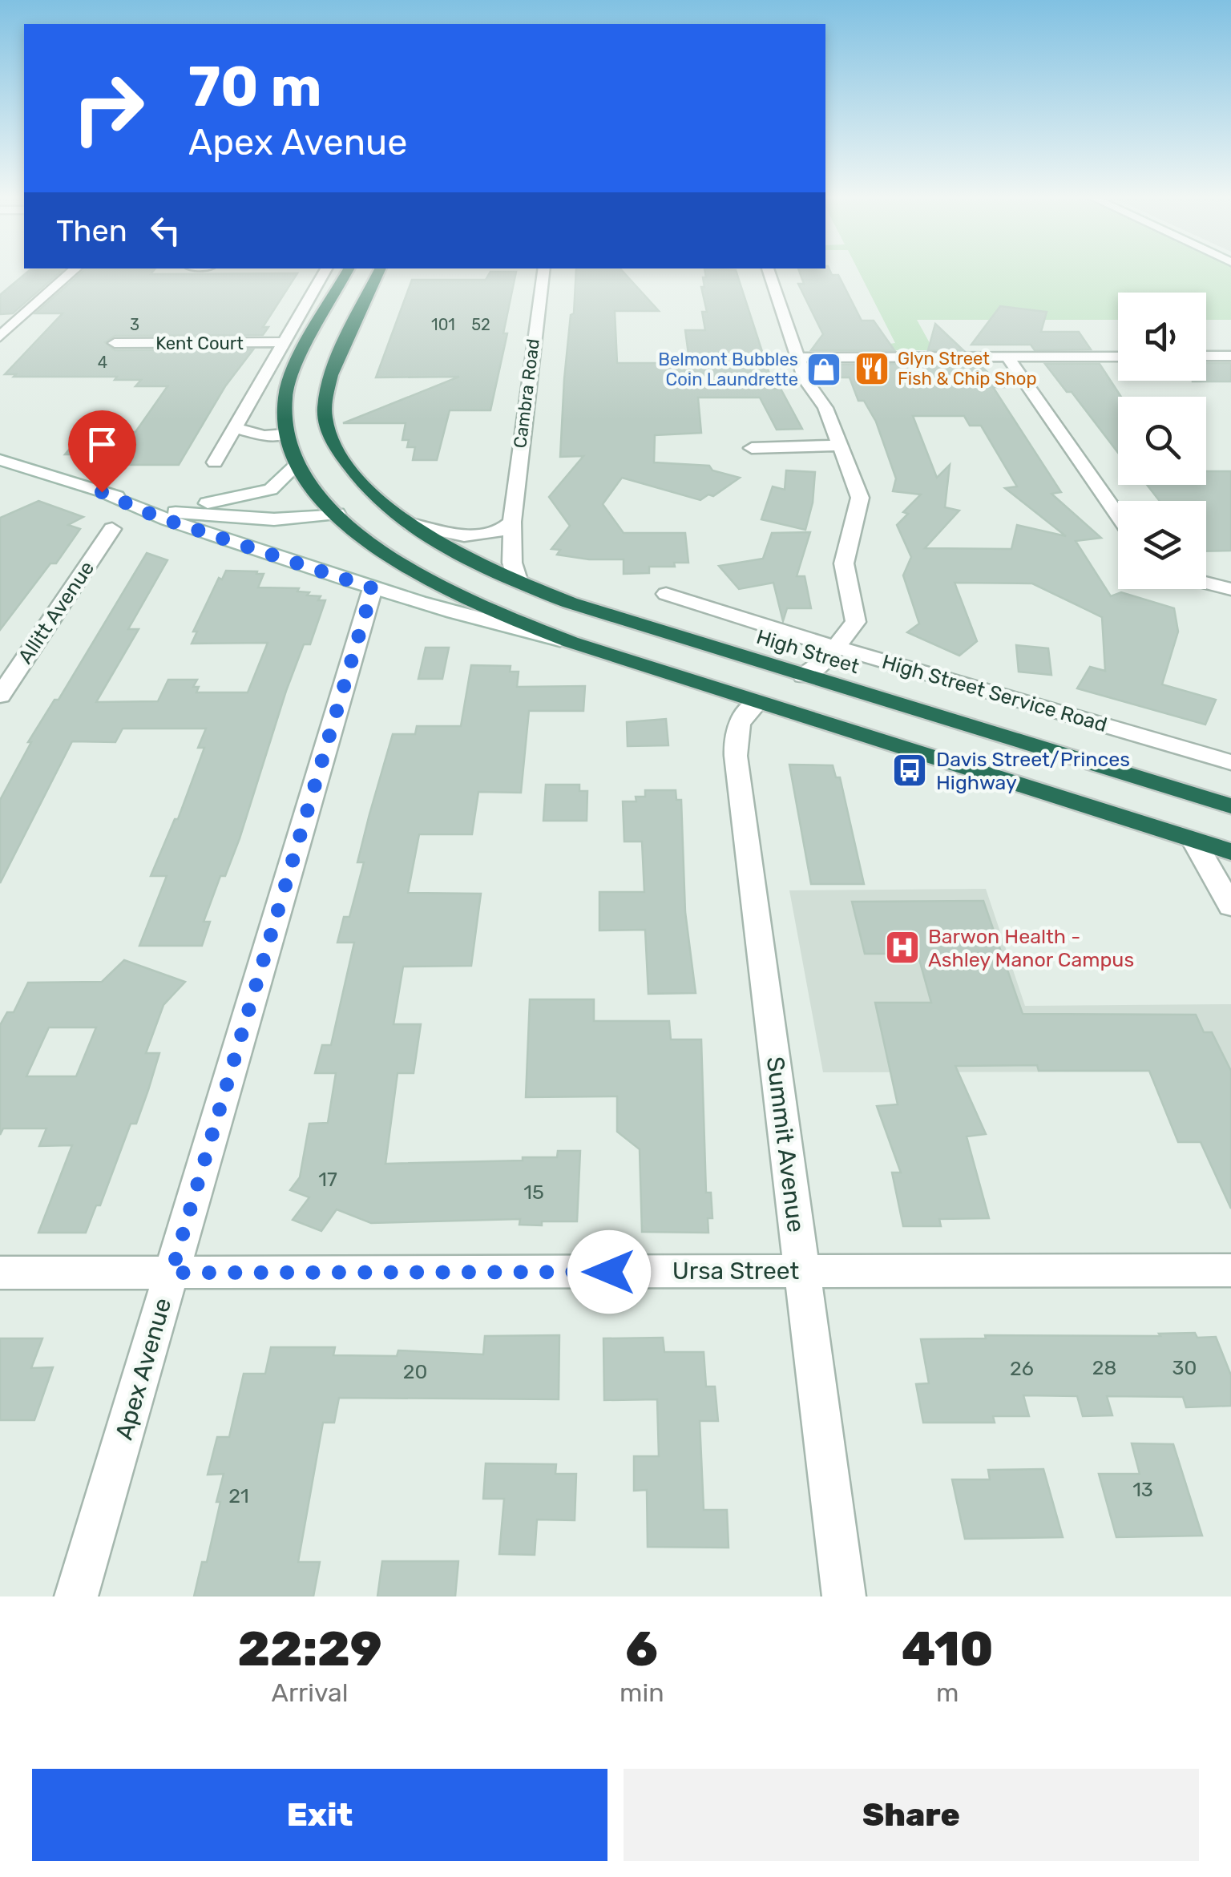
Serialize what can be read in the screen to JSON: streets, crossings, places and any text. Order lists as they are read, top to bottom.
{
  "streets": {
    "highway": ["High Street"],
    "street": [
      "Kent Court",
      "Cambra Road",
      "Allitt Avenue",
      "High Street Service Road",
      "Summit Avenue",
      "Ursa Street",
      "Apex Avenue"
    ]
  },
  "crossings": [
    ["Cambra Road", "High Street"],
    ["Summit Avenue", "Ursa Street"],
    ["Ursa Street", "Apex Avenue"]
  ],
  "places": {
    "restaurant": ["Glyn Street Fish & Chip Shop"],
    "shop": ["Belmont Bubbles Coin Laundrette"],
    "bus stop": ["Davis Street/Princes Highway"],
    "hospital": ["Barwon Health - Ashley Manor Campus"]
  },
  "house_numbers": [
    "3",
    "101",
    "52",
    "4",
    "17",
    "15",
    "28",
    "30",
    "26",
    "20",
    "13",
    "21"
  ],
  "page": {
    "turn": ["70 m", "Apex Avenue"],
    "then": "Then",
    "eta": [
      "22:29",
      "Arrival",
      "6",
      "min",
      "410",
      "m"
    ],
    "buttons": ["Exit", "Share"]
  }
}
